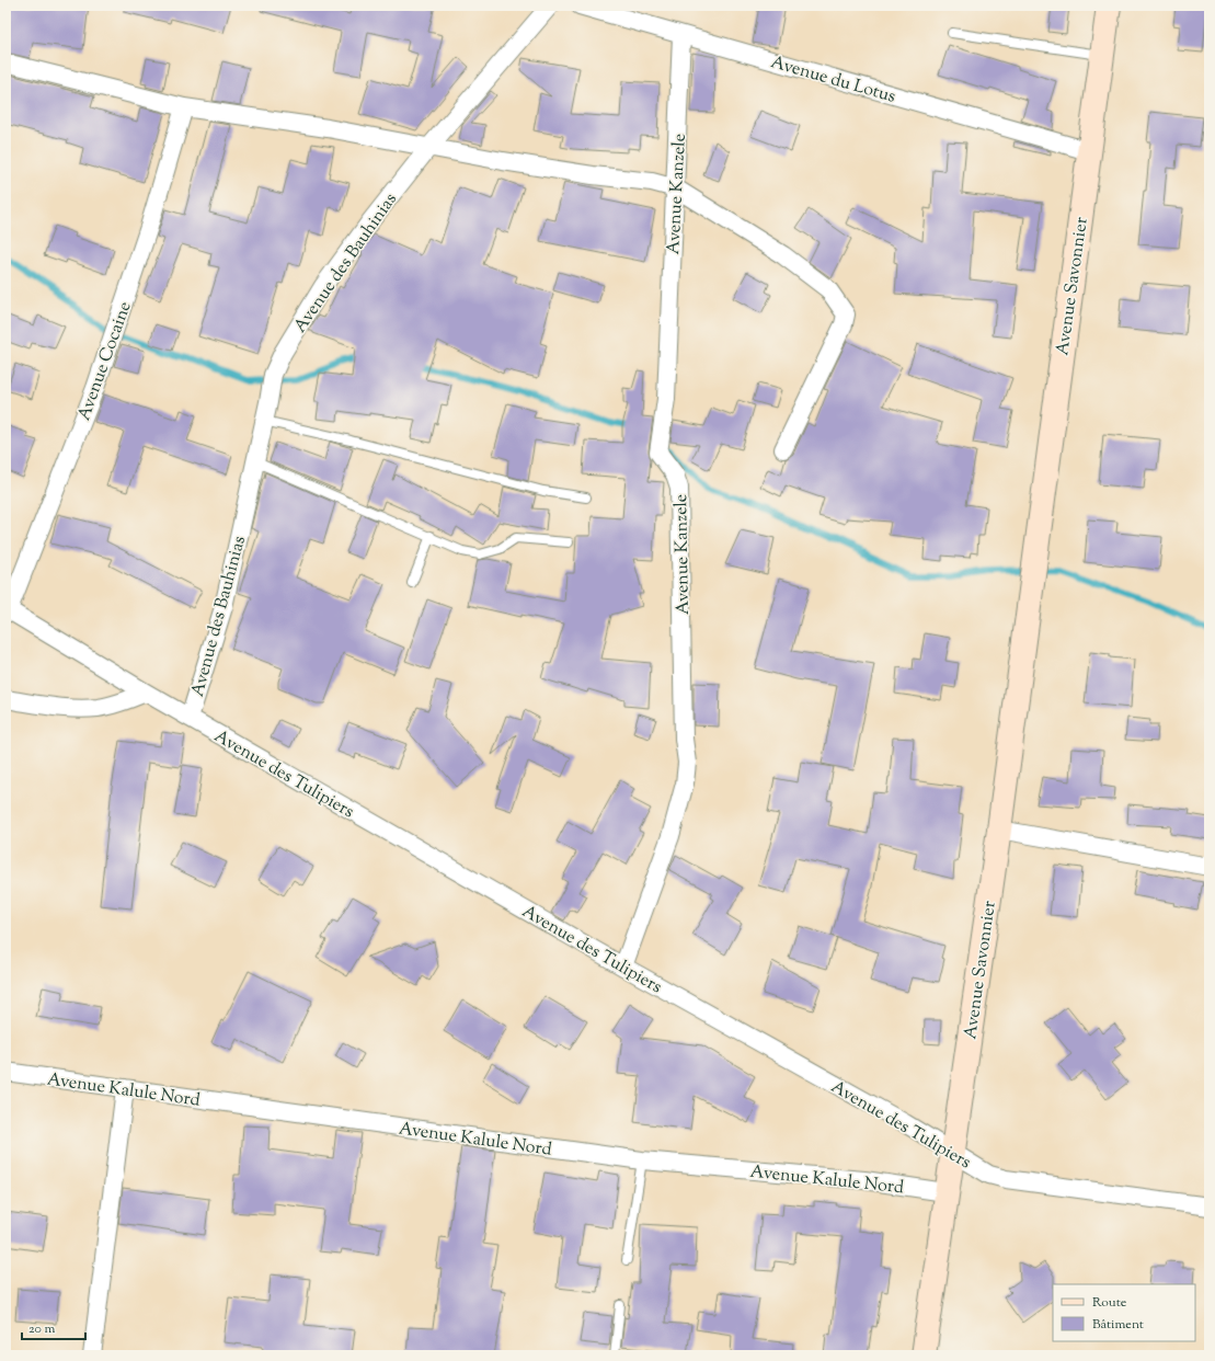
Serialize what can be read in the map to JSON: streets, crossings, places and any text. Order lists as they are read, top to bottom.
{
  "streets": {
    "street": [
      "Avenue du Lotus",
      "Avenue Kanzele",
      "Avenue des Bauhinias",
      "Avenue Savonnier",
      "Avenue Cocaine",
      "Avenue des Tulipiers",
      "Avenue Kalule Nord"
    ]
  },
  "crossings": [
    ["Avenue du Lotus", "Avenue Kanzele"],
    ["Avenue du Lotus", "Avenue Savonnier"],
    ["Avenue Kanzele", "Avenue des Tulipiers"],
    ["Avenue des Bauhinias", "Avenue des Tulipiers"],
    ["Avenue Savonnier", "Avenue des Tulipiers"],
    ["Avenue Savonnier", "Avenue Kalule Nord"],
    ["Avenue Cocaine", "Avenue des Tulipiers"]
  ],
  "legend": ["Route", "Bâtiment"],
  "scale_bar": "20 m"
}
